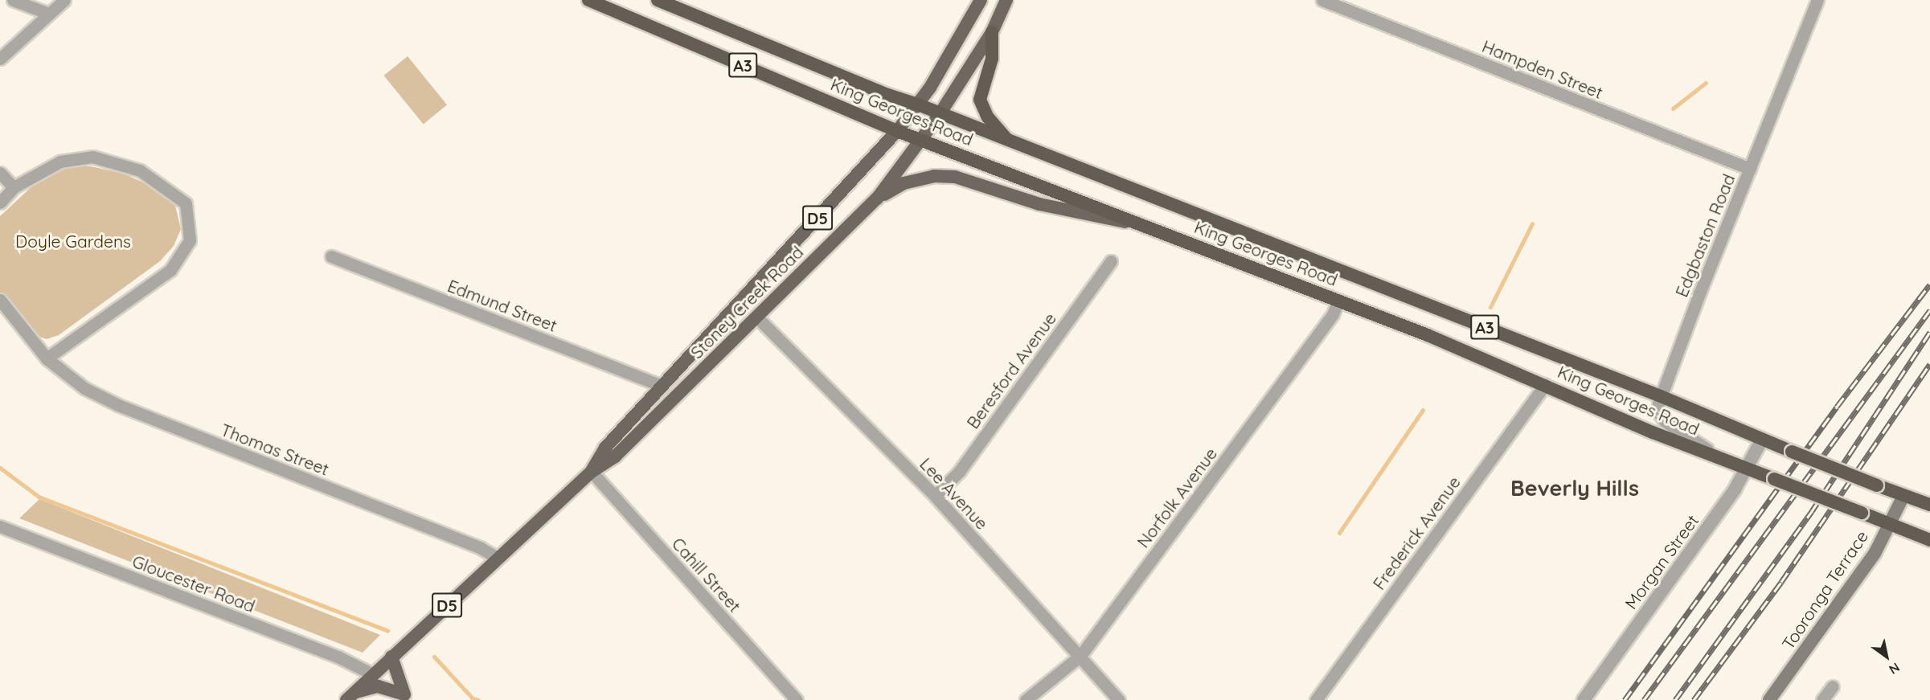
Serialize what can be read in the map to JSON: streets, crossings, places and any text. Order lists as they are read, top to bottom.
{
  "streets": {
    "highway": ["A3", "King Georges Road"],
    "main road": ["D5", "Stoney Creek Road", "Tooronga Terrace"],
    "street": [
      "Hampden Street",
      "Edgbaston Road",
      "Edmund Street",
      "Beresford Avenue",
      "Thomas Street",
      "Lee Avenue",
      "Norfolk Avenue",
      "Frederick Avenue",
      "Morgan Street",
      "Cahill Street",
      "Gloucester Road"
    ]
  },
  "crossings": [
    ["Hampden Street", "Edgbaston Road"],
    ["King Georges Road", "Edgbaston Road"],
    ["King Georges Road", "Stoney Creek Road"],
    ["King Georges Road", "Norfolk Avenue"],
    ["King Georges Road", "Frederick Avenue"],
    ["King Georges Road", "Morgan Street"],
    ["King Georges Road", "Tooronga Terrace"],
    ["Stoney Creek Road", "Edmund Street"],
    ["Stoney Creek Road", "Thomas Street"],
    ["Stoney Creek Road", "Lee Avenue"],
    ["Stoney Creek Road", "Cahill Street"],
    ["Stoney Creek Road", "Gloucester Road"],
    ["Beresford Avenue", "Lee Avenue"],
    ["Lee Avenue", "Norfolk Avenue"]
  ],
  "districts": ["Beverly Hills"],
  "parks": ["Doyle Gardens"],
  "north": "bottom right"
}
